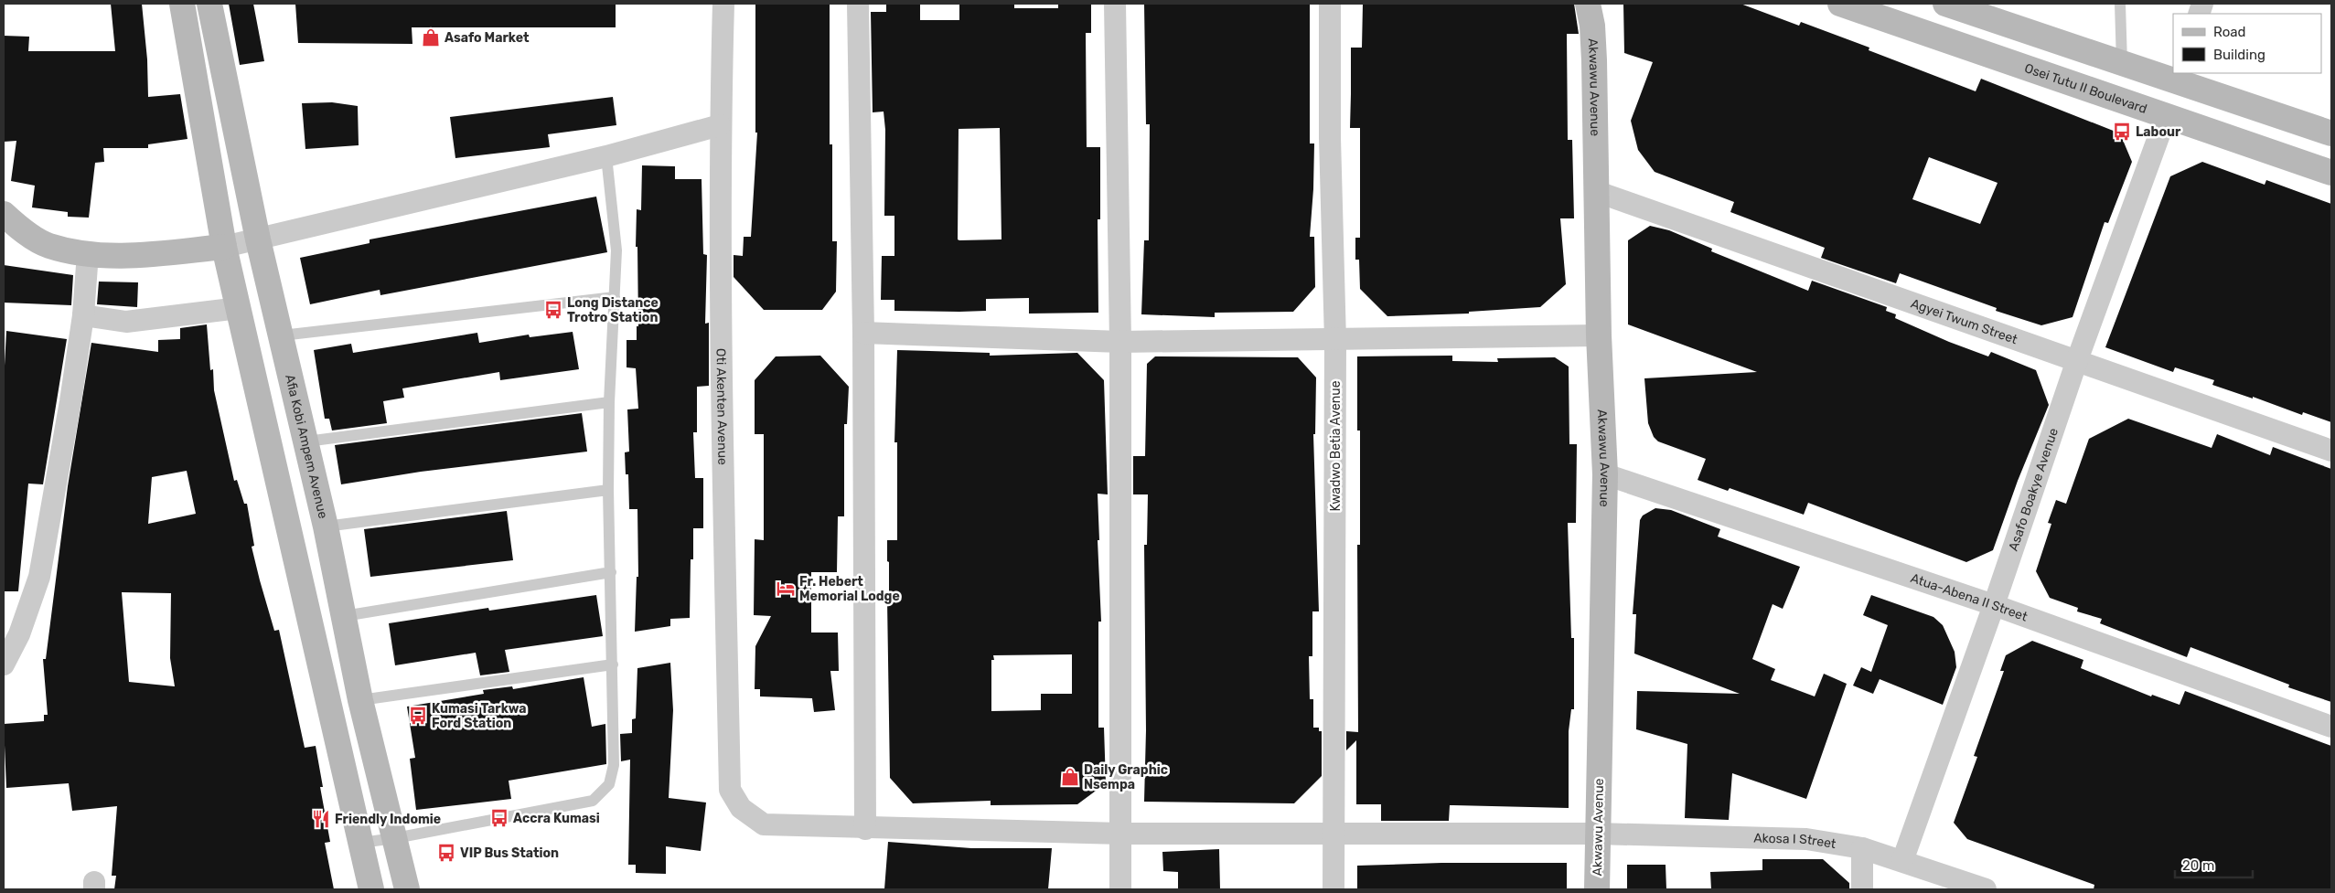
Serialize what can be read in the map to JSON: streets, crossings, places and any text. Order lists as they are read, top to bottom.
{
  "streets": {
    "main road": ["Akwawu Avenue", "Osei Tutu II Boulevard", "Afia Kobi Ampem Avenue"],
    "street": [
      "Agyei Twum Street",
      "Oti Akenten Avenue",
      "Kwadwo Betia Avenue",
      "Asafo Boakye Avenue",
      "Atua-Abena II Street",
      "Akosa I Street"
    ]
  },
  "crossings": [
    ["Akwawu Avenue", "Agyei Twum Street"],
    ["Akwawu Avenue", "Atua-Abena II Street"],
    ["Akwawu Avenue", "Akosa I Street"],
    ["Osei Tutu II Boulevard", "Asafo Boakye Avenue"],
    ["Agyei Twum Street", "Asafo Boakye Avenue"],
    ["Oti Akenten Avenue", "Akosa I Street"],
    ["Kwadwo Betia Avenue", "Akosa I Street"],
    ["Asafo Boakye Avenue", "Atua-Abena II Street"],
    ["Asafo Boakye Avenue", "Akosa I Street"]
  ],
  "places": {
    "shop": ["Asafo Market", "Daily Graphic Nsempa"],
    "bus stop": [
      "Labour",
      "Long Distance Trotro Station",
      "Kumasi Tarkwa Ford Station",
      "Accra Kumasi",
      "VIP Bus Station"
    ],
    "hotel": ["Fr. Hebert Memorial Lodge"],
    "restaurant": ["Friendly Indomie"]
  },
  "legend": ["Road", "Building"],
  "scale_bar": "20 m"
}
